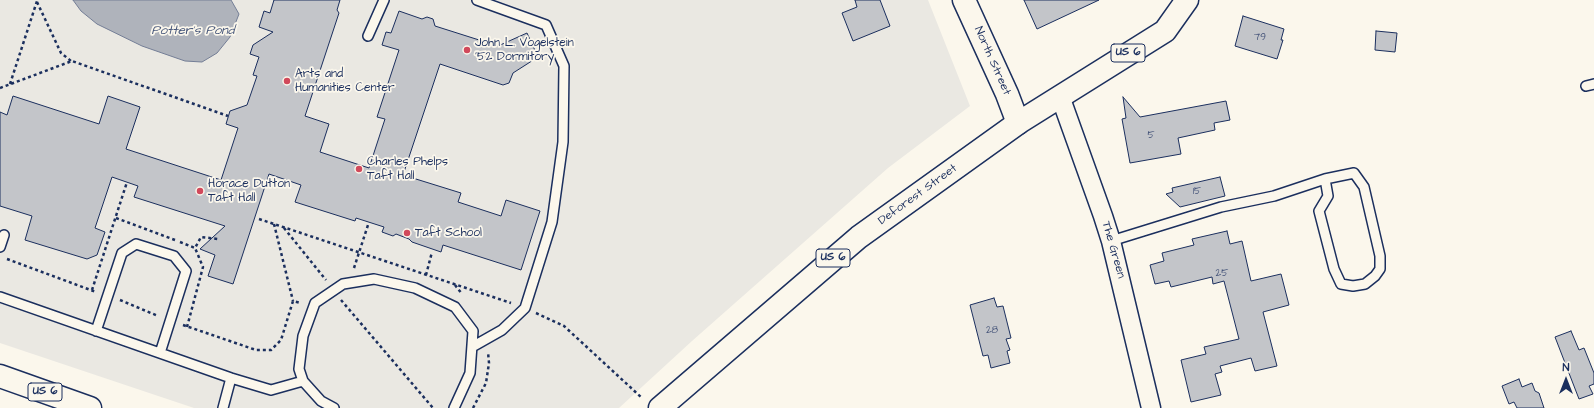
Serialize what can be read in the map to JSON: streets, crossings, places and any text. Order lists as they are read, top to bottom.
{
  "streets": {
    "main road": ["US 6", "North Street", "Deforest Street"],
    "street": ["The Green"]
  },
  "crossings": [
    ["North Street", "Deforest Street"],
    ["Deforest Street", "The Green"]
  ],
  "water": ["Potter's Pond"],
  "places": [
    "John L. Vogelstein '52 Dormitory",
    "Arts and Humanities Center",
    "Charles Phelps Taft Hall",
    "Horace Dutton Taft Hall",
    "Taft School"
  ],
  "house_numbers": [
    "79",
    "5",
    "15",
    "25",
    "28"
  ],
  "north": "top"
}
